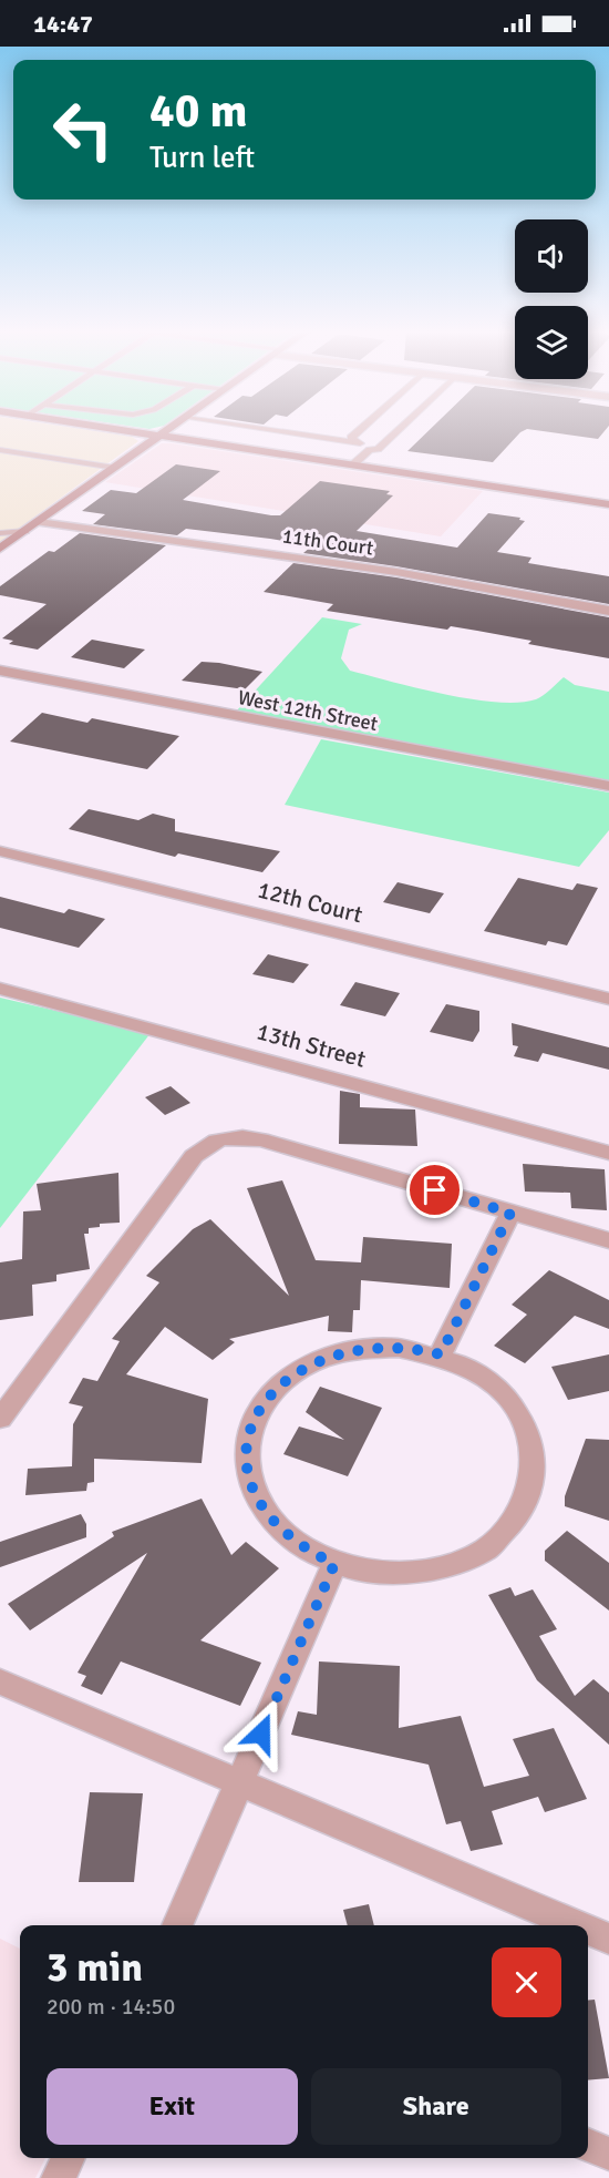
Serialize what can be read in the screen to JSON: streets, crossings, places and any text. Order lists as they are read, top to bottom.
{
  "streets": {
    "street": [
      "11th Court",
      "West 12th Street",
      "12th Court",
      "13th Street"
    ]
  },
  "page": {
    "status": "14:47",
    "turn": ["40 m", "Turn left"],
    "heading": ["3 min", "200 m · 14:50"],
    "buttons": ["Exit", "Share"]
  }
}
